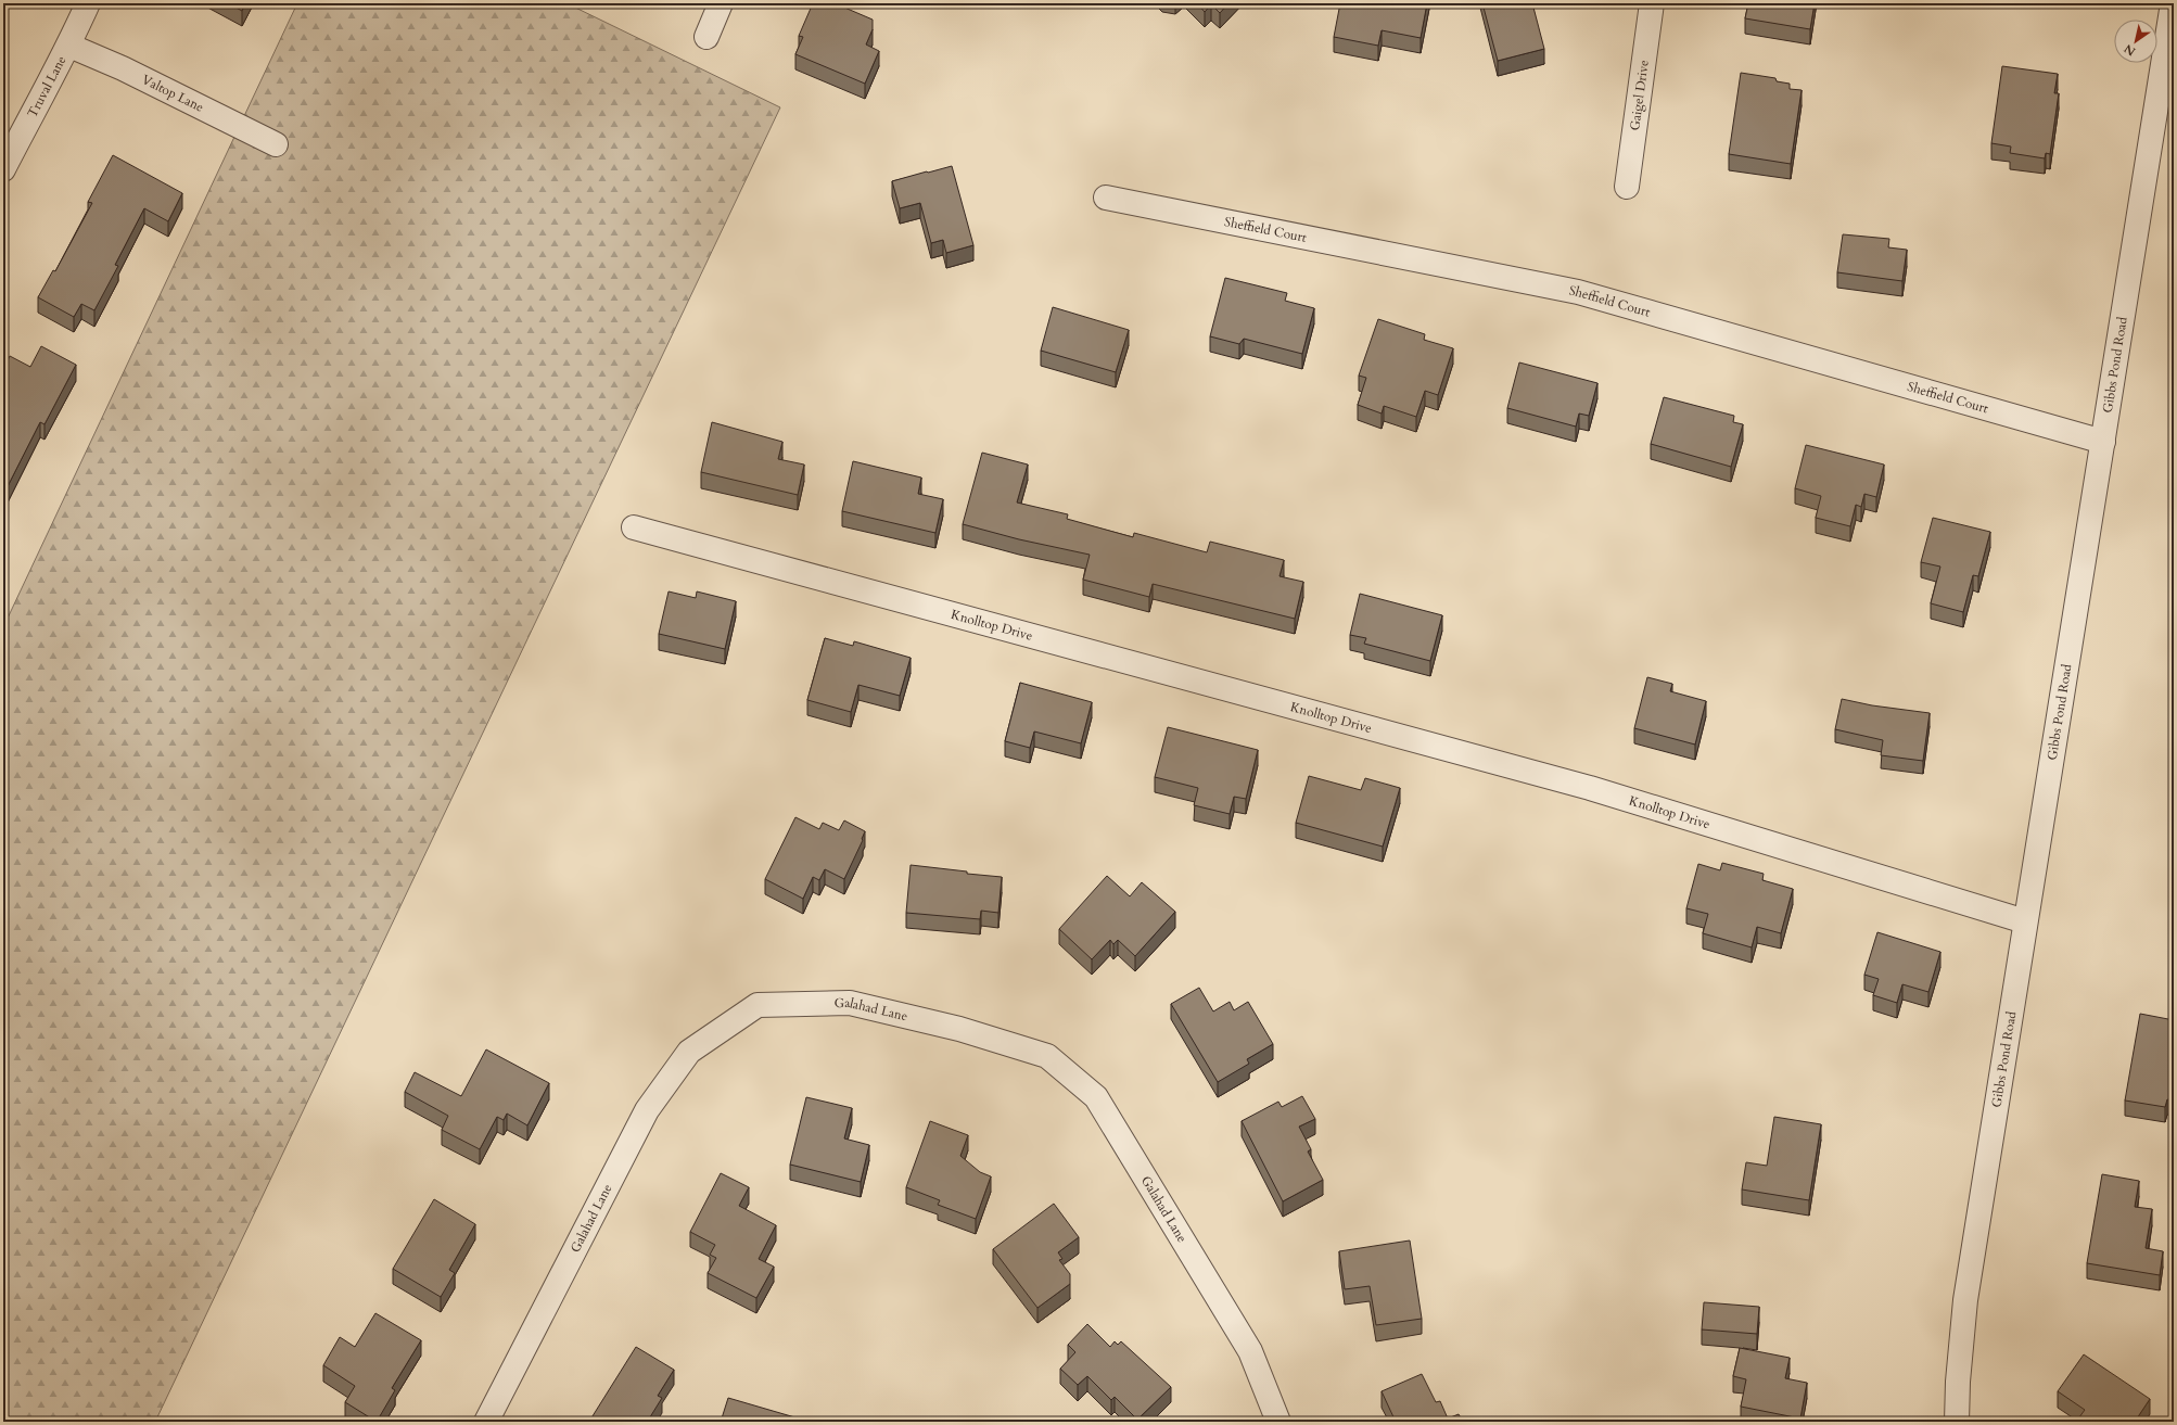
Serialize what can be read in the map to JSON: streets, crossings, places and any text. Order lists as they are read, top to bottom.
{
  "streets": {
    "street": [
      "Truval Lane",
      "Valtop Lane",
      "Gaigel Drive",
      "Sheffield Court",
      "Gibbs Pond Road",
      "Knolltop Drive",
      "Galahad Lane"
    ]
  },
  "crossings": [
    ["Truval Lane", "Valtop Lane"],
    ["Sheffield Court", "Gibbs Pond Road"],
    ["Gibbs Pond Road", "Knolltop Drive"]
  ],
  "north": "bottom left"
}
